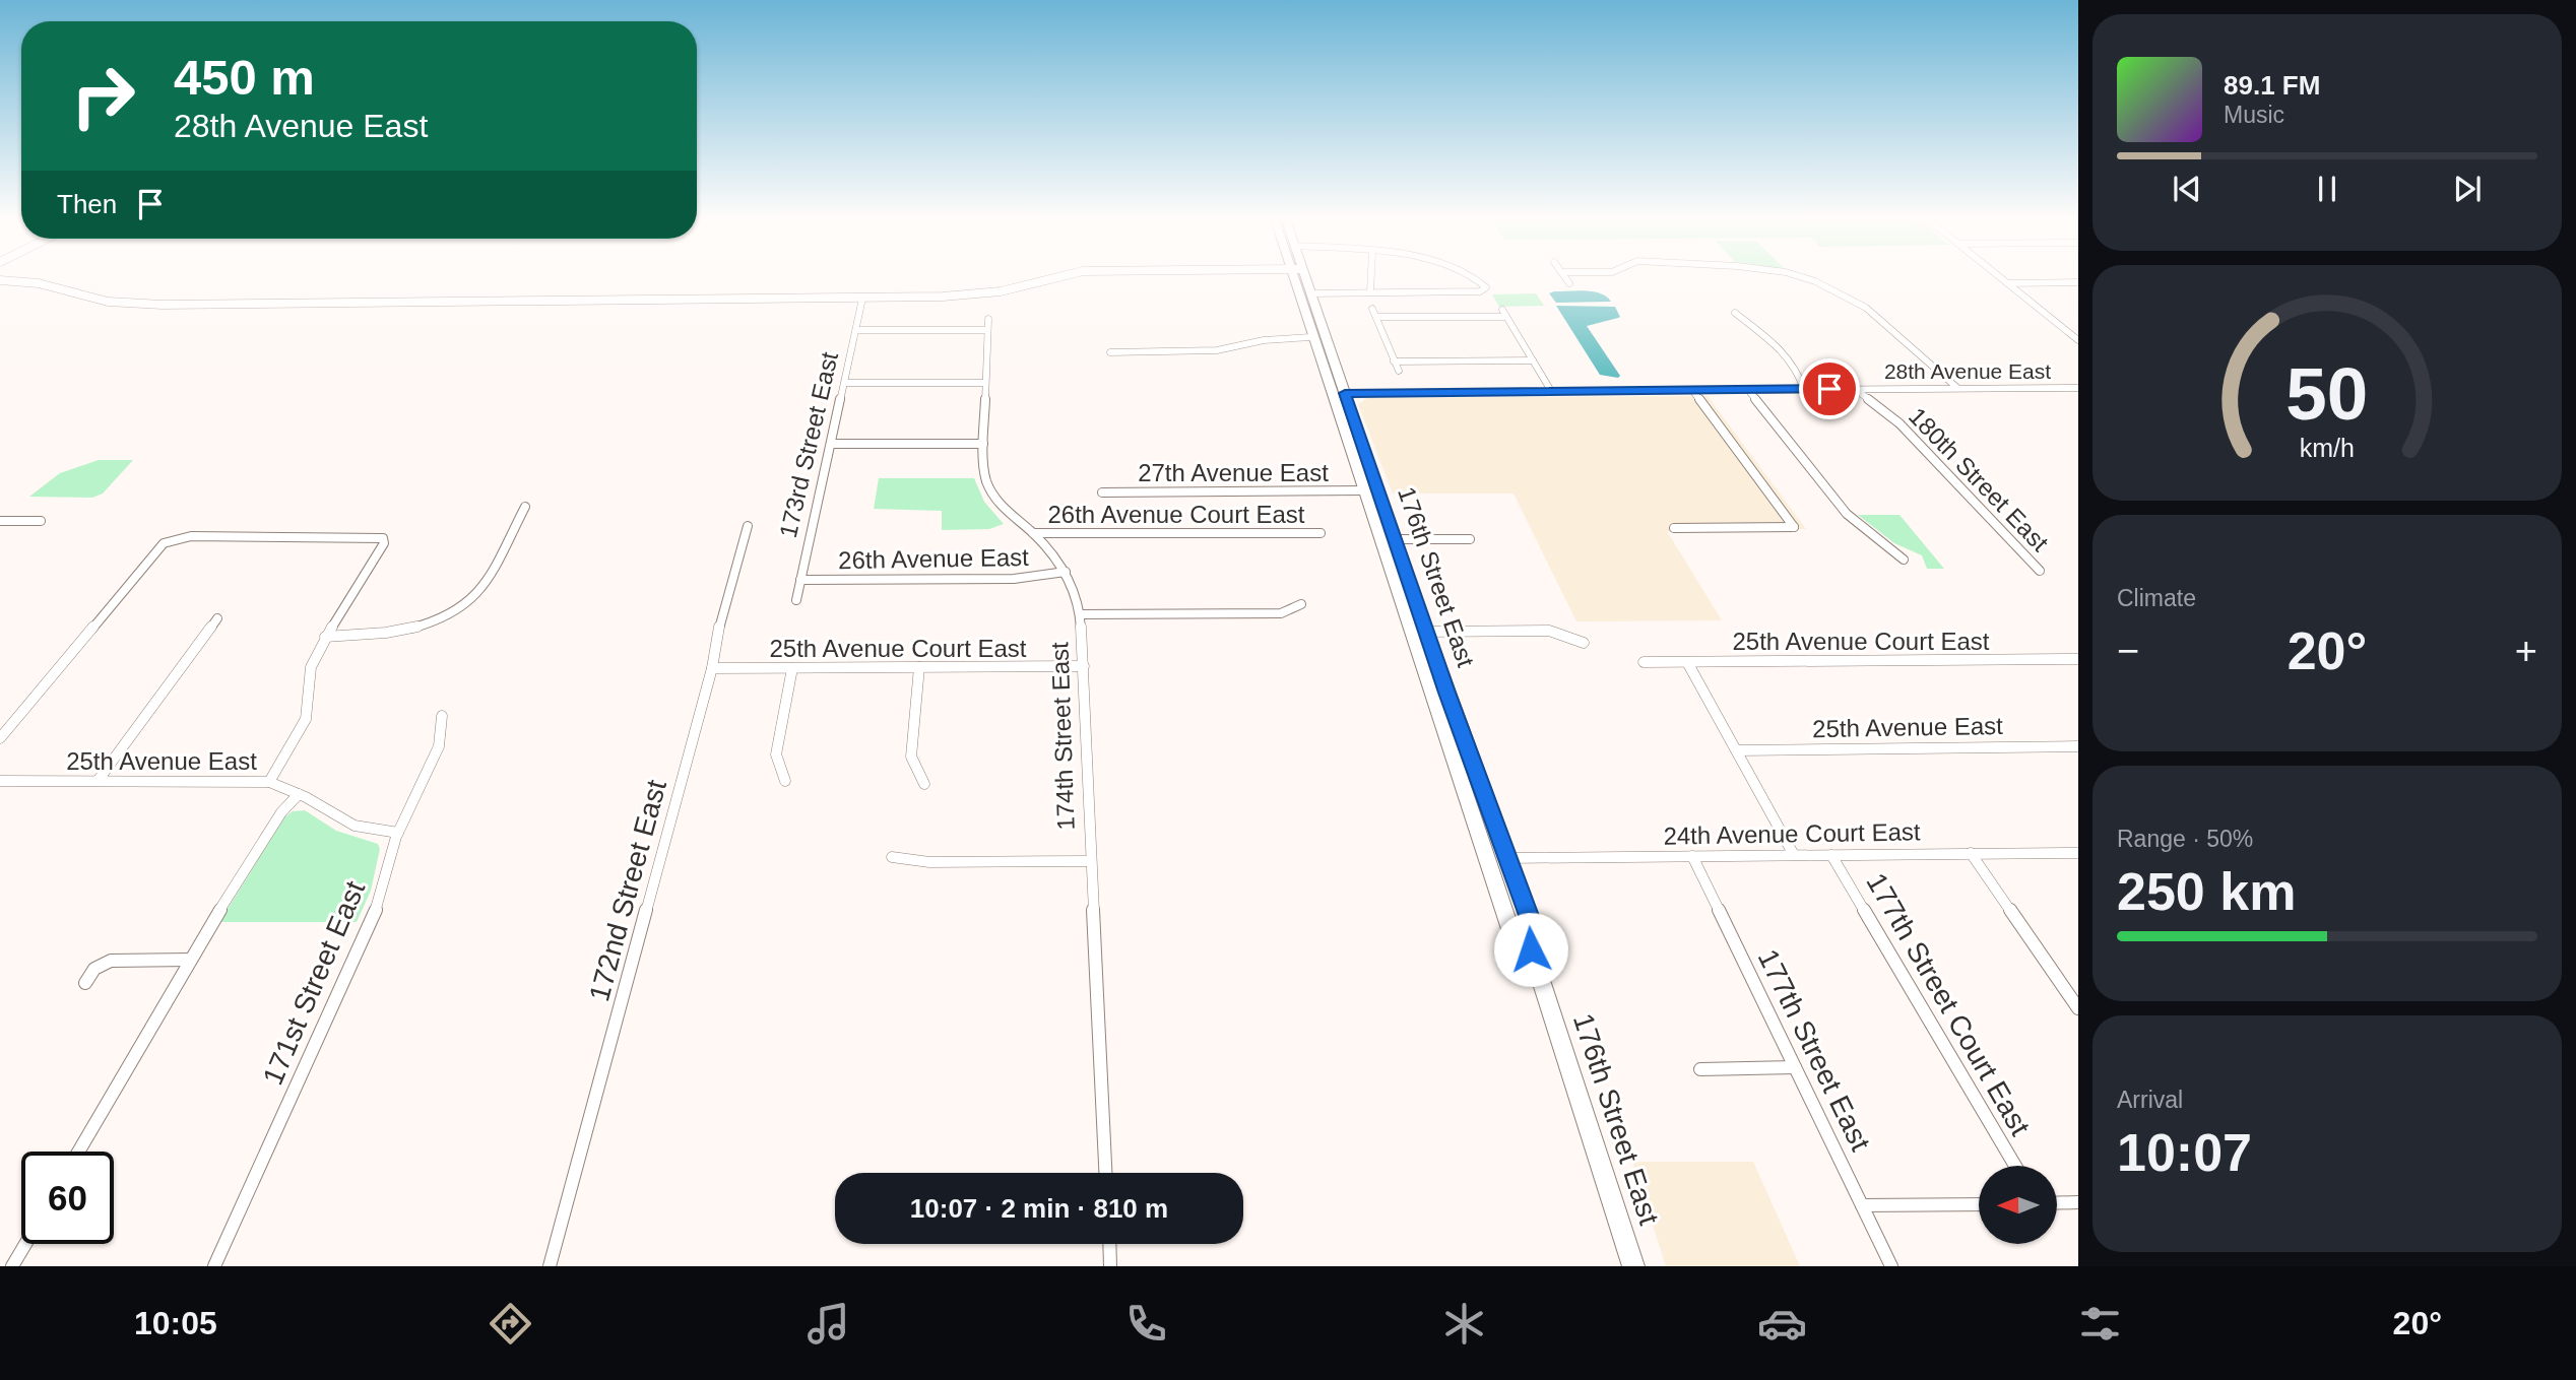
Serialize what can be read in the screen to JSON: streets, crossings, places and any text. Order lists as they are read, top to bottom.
{
  "streets": {
    "main road": ["176th Street East"],
    "street": [
      "28th Avenue East",
      "173rd Street East",
      "27th Avenue East",
      "180th Street East",
      "26th Avenue Court East",
      "26th Avenue East",
      "25th Avenue Court East",
      "25th Avenue East",
      "174th Street East",
      "24th Avenue Court East",
      "172nd Street East",
      "171st Street East",
      "177th Street Court East",
      "177th Street East"
    ]
  },
  "crossings": [
    ["28th Avenue East", "180th Street East"],
    ["28th Avenue East", "176th Street East"],
    ["173rd Street East", "26th Avenue East"],
    ["173rd Street East", "174th Street East"],
    ["27th Avenue East", "176th Street East"],
    ["26th Avenue Court East", "174th Street East"],
    ["26th Avenue East", "174th Street East"],
    ["176th Street East", "24th Avenue Court East"],
    ["25th Avenue Court East", "174th Street East"],
    ["25th Avenue Court East", "172nd Street East"],
    ["25th Avenue East", "171st Street East"],
    ["24th Avenue Court East", "177th Street Court East"],
    ["24th Avenue Court East", "177th Street East"]
  ],
  "north": "left",
  "page": {
    "turn": ["450 m", "28th Avenue East"],
    "song": ["89.1 FM", "Music"],
    "then": "Then",
    "tile": [
      "Climate",
      ["Range · 50%", "250 km"],
      ["Arrival", "10:07"]
    ],
    "heat": ["−", "20°", "+"],
    "limit": "60",
    "trip": "10:07 · 2 min · 810 m",
    "tabs": ["10:05", "20°"],
    "gauge": ["50", "km/h"]
  }
}
